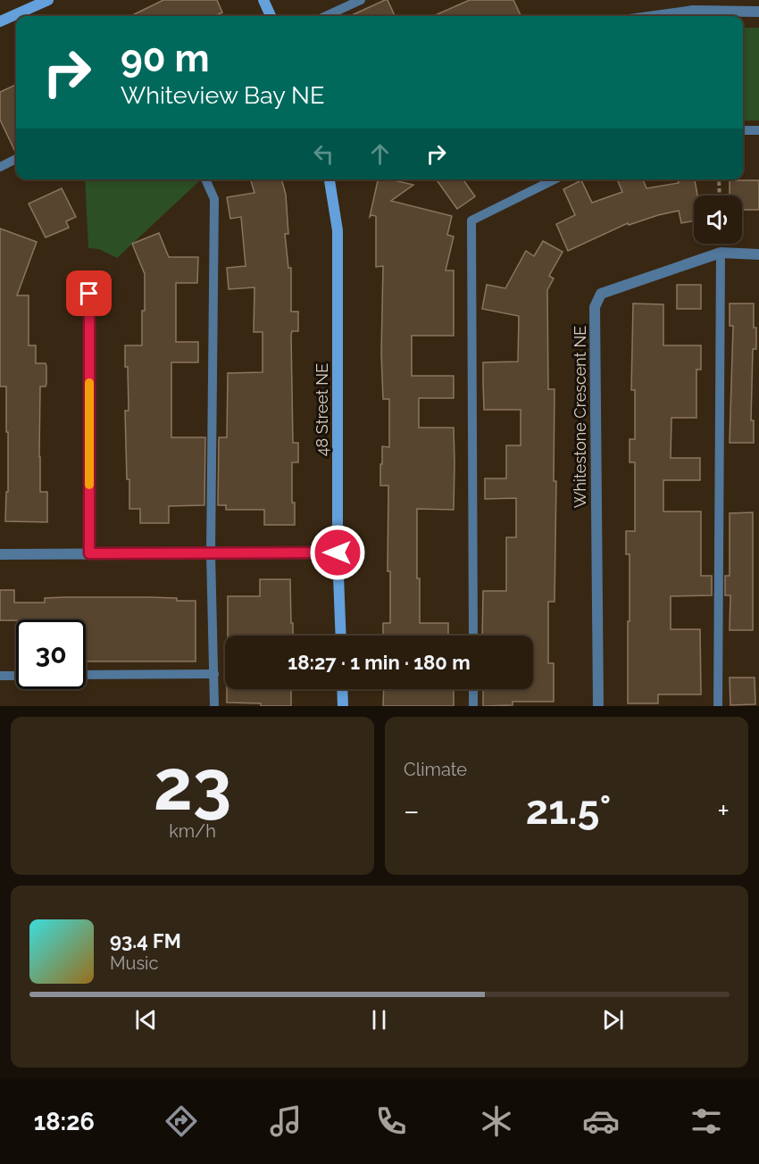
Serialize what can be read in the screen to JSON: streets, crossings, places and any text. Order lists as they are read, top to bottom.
{
  "streets": {
    "street": ["48 Street NE", "Whitestone Crescent NE"]
  },
  "page": {
    "turn": ["90 m", "Whiteview Bay NE"],
    "limit": "30",
    "trip": "18:27 · 1 min · 180 m",
    "tile": [
      ["23", "km/h"],
      "Climate"
    ],
    "heat": ["−", "21.5°", "+"],
    "song": ["93.4 FM", "Music"],
    "tabs": "18:26"
  }
}
